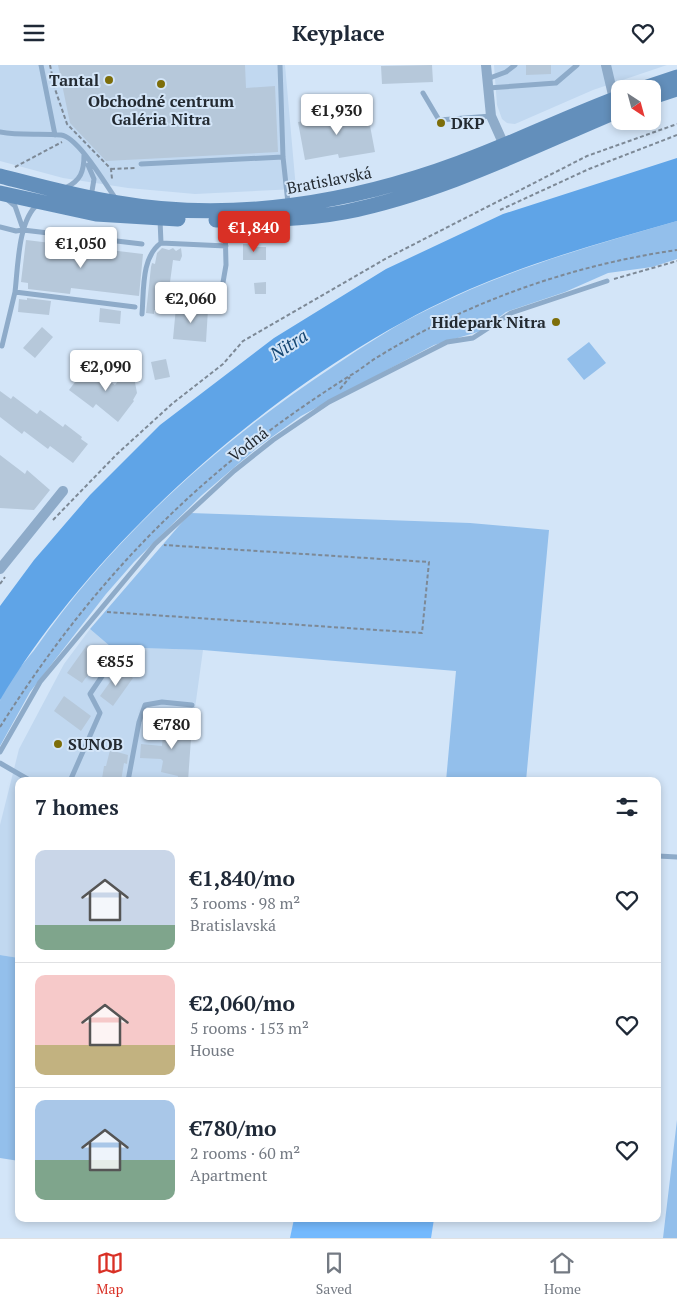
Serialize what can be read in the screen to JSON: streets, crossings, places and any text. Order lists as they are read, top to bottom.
{
  "streets": {
    "main road": ["Bratislavská"],
    "lane": ["Vodná"]
  },
  "water": ["Nitra"],
  "places": [
    "Tantal",
    "Obchodné centrum Galéria Nitra",
    "DKP",
    "Hidepark Nitra",
    "SUNOB"
  ],
  "north": "bottom right",
  "page": {
    "header": "Keyplace",
    "price": [
      "€1,930",
      "€1,840",
      "€1,050",
      "€2,060",
      "€2,090",
      "€855",
      "€780"
    ],
    "heading": "7 homes",
    "list": [
      {
        "name": "€1,840/mo",
        "note": "3 rooms · 98 m² · Bratislavská"
      },
      {
        "name": "€2,060/mo",
        "note": "5 rooms · 153 m² · House"
      },
      {
        "name": "€780/mo",
        "note": "2 rooms · 60 m² · Apartment"
      }
    ],
    "tabs": ["Map", "Saved", "Home"]
  }
}
